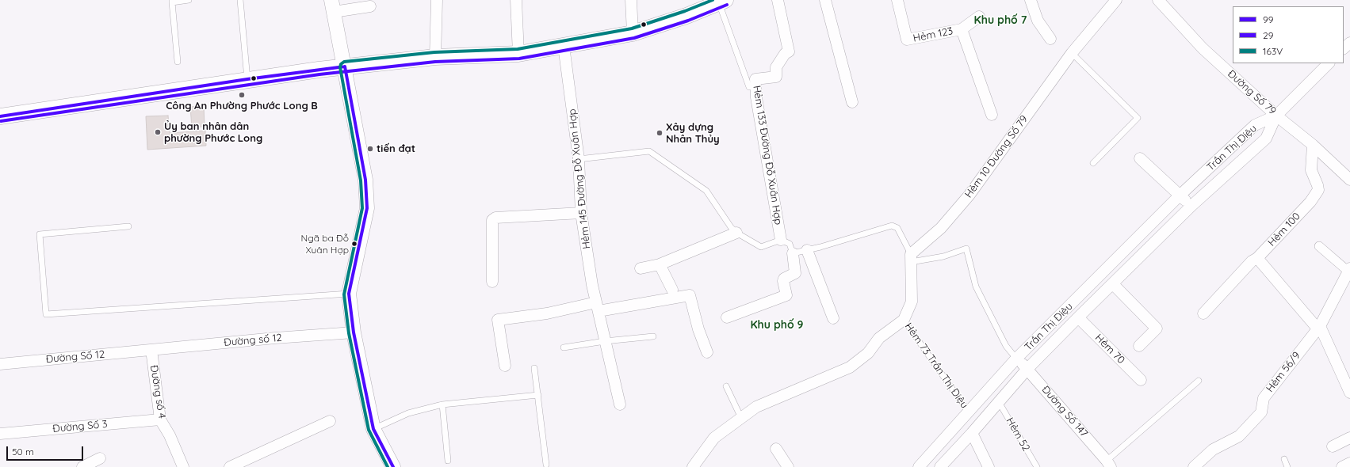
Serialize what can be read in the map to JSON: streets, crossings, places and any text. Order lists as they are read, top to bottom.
{
  "streets": {
    "street": [
      "Hẻm 123",
      "Đường Số 79",
      "Trần Thị Điệu",
      "Hẻm 133 Đường Đỗ Xuân Hợp",
      "Hẻm 10 Đường Số 79",
      "Hẻm 145 Đường Đỗ Xuân Hợp",
      "Hẻm 100",
      "Đường số 12",
      "Hẻm 70",
      "Đường Số 12",
      "Hẻm 56/9",
      "Đường số 4",
      "Đường Số 147",
      "Đường Số 3"
    ],
    "lane": ["Hẻm 73 Trần Thị Điệu", "Hẻm 52"]
  },
  "crossings": [
    ["Đường Số 79", "Trần Thị Điệu"],
    ["Đường Số 79", "Hẻm 100"],
    ["Trần Thị Điệu", "Hẻm 70"],
    ["Trần Thị Điệu", "Hẻm 73 Trần Thị Điệu"],
    ["Trần Thị Điệu", "Đường Số 147"],
    ["Trần Thị Điệu", "Hẻm 52"],
    ["Đường số 12", "Đường Số 12"],
    ["Đường số 12", "Đường số 4"],
    ["Đường Số 12", "Đường số 4"],
    ["Đường số 4", "Đường Số 3"]
  ],
  "districts": ["Khu phố 7", "Khu phố 9"],
  "places": [
    "Công An Phường Phước Long B",
    "Ủy ban nhân dân phường Phước Long",
    "Xây dựng Nhân Thủy",
    "tiến đạt",
    "Ngã ba Đỗ Xuân Hợp"
  ],
  "lines": ["transit line 163V", "transit line 29", "transit line 99"],
  "legend": ["99", "29", "163V"],
  "scale_bar": "50 m"
}
